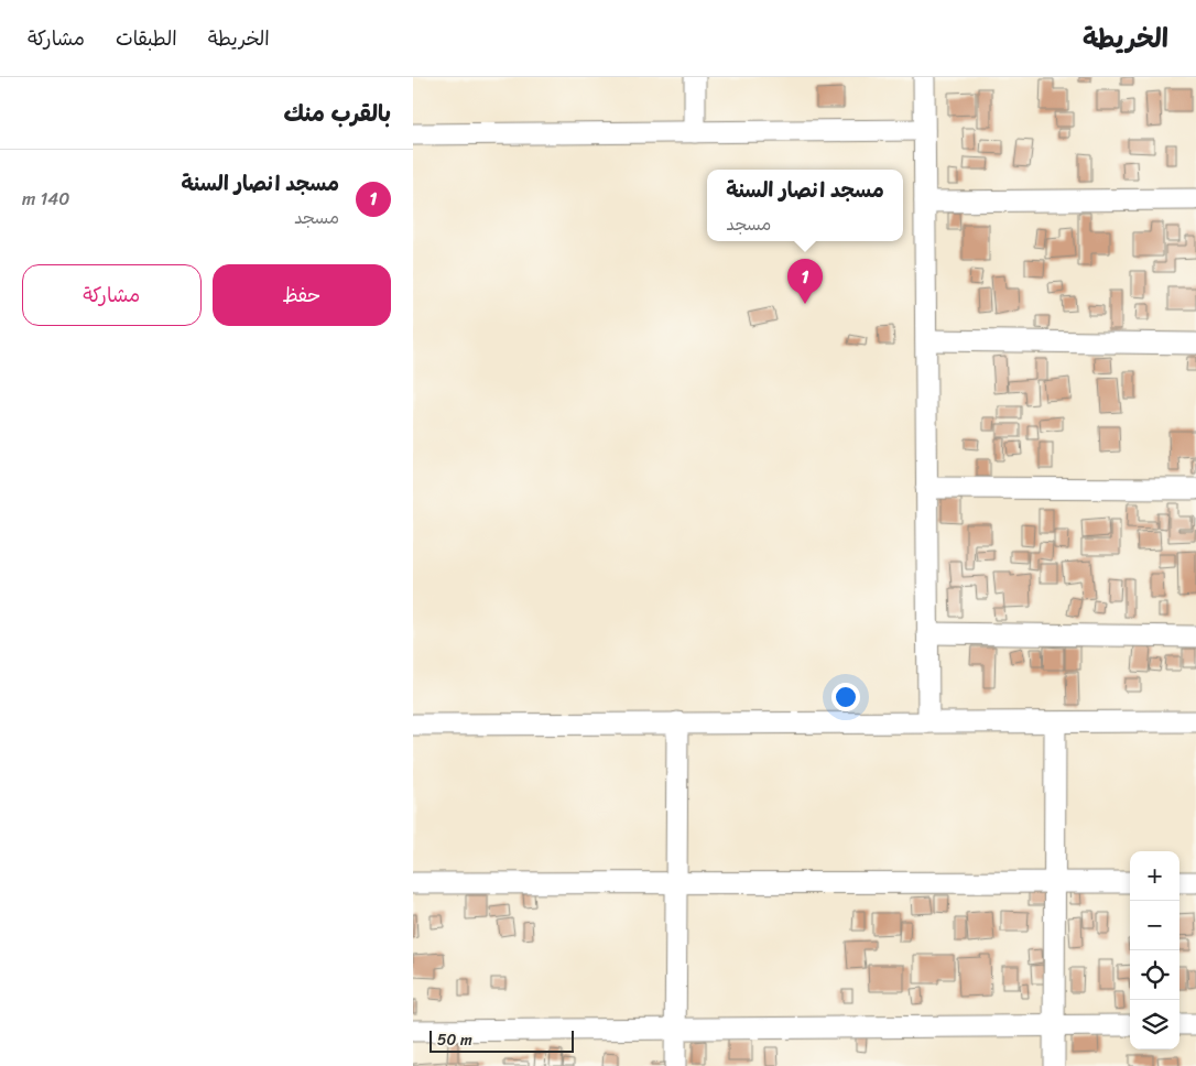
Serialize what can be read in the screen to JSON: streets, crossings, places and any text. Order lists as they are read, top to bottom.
{
  "scale_bar": "50 m",
  "page": {
    "header": "الخريطة",
    "nav": ["الخريطة", "الطبقات", "مشاركة"],
    "heading": "بالقرب منك",
    "list": [
      {
        "mark": "1",
        "name": "مسجد انصار السنة",
        "note": "مسجد",
        "value": "140 m"
      }
    ],
    "popup": ["مسجد انصار السنة", "مسجد"],
    "buttons": ["حفظ", "مشاركة"],
    "pins": "1",
    "map_buttons": ["+", "−"],
    "scale": "50 m"
  }
}
